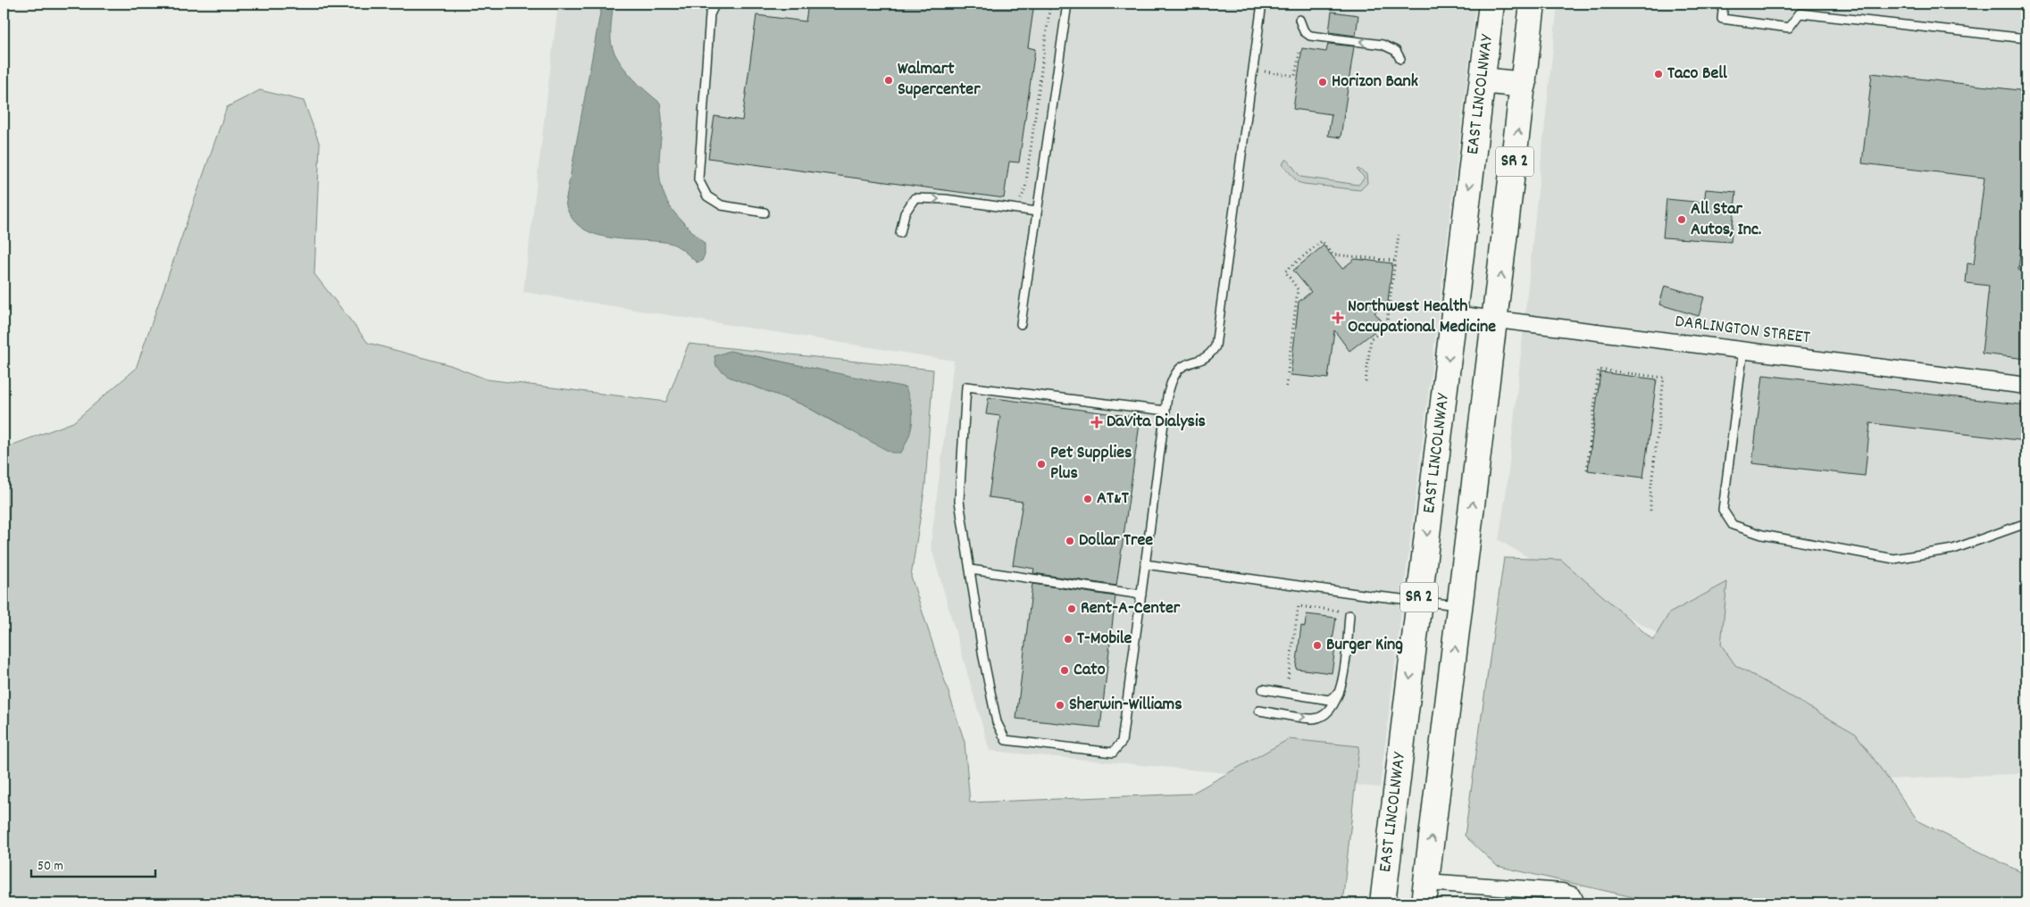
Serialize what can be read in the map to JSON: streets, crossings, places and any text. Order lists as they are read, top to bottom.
{
  "streets": {
    "main road": ["EAST LINCOLNWAY", "SR 2"],
    "street": ["DARLINGTON STREET"]
  },
  "crossings": [
    ["EAST LINCOLNWAY", "DARLINGTON STREET"],
    ["SR 2", "DARLINGTON STREET"]
  ],
  "places": {
    "other": [
      "Taco Bell",
      "Walmart Supercenter",
      "Horizon Bank",
      "All Star Autos, Inc.",
      "Pet Supplies Plus",
      "AT&T",
      "Dollar Tree",
      "Rent-A-Center",
      "T-Mobile",
      "Burger King",
      "Cato",
      "Sherwin-Williams"
    ],
    "health": ["Northwest Health Occupational Medicine", "DaVita Dialysis"]
  },
  "scale_bar": "50 m"
}
